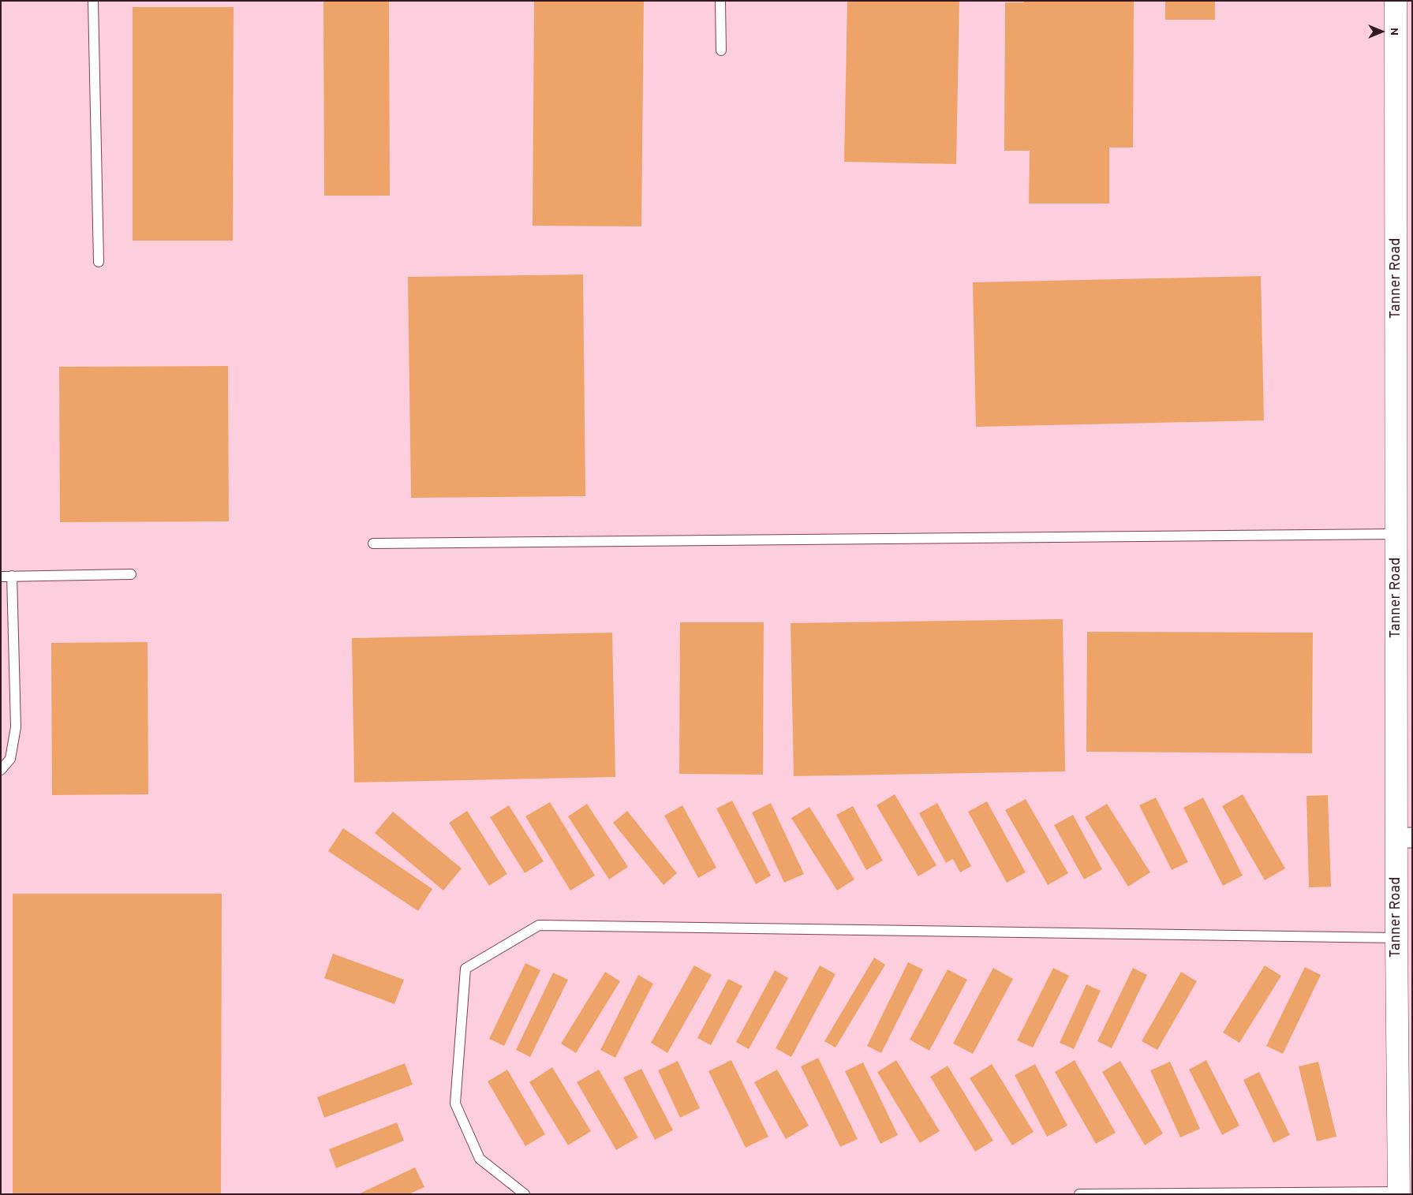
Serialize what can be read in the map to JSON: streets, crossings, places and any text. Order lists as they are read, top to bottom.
{
  "streets": {
    "main road": ["Tanner Road"]
  },
  "north": "right"
}
